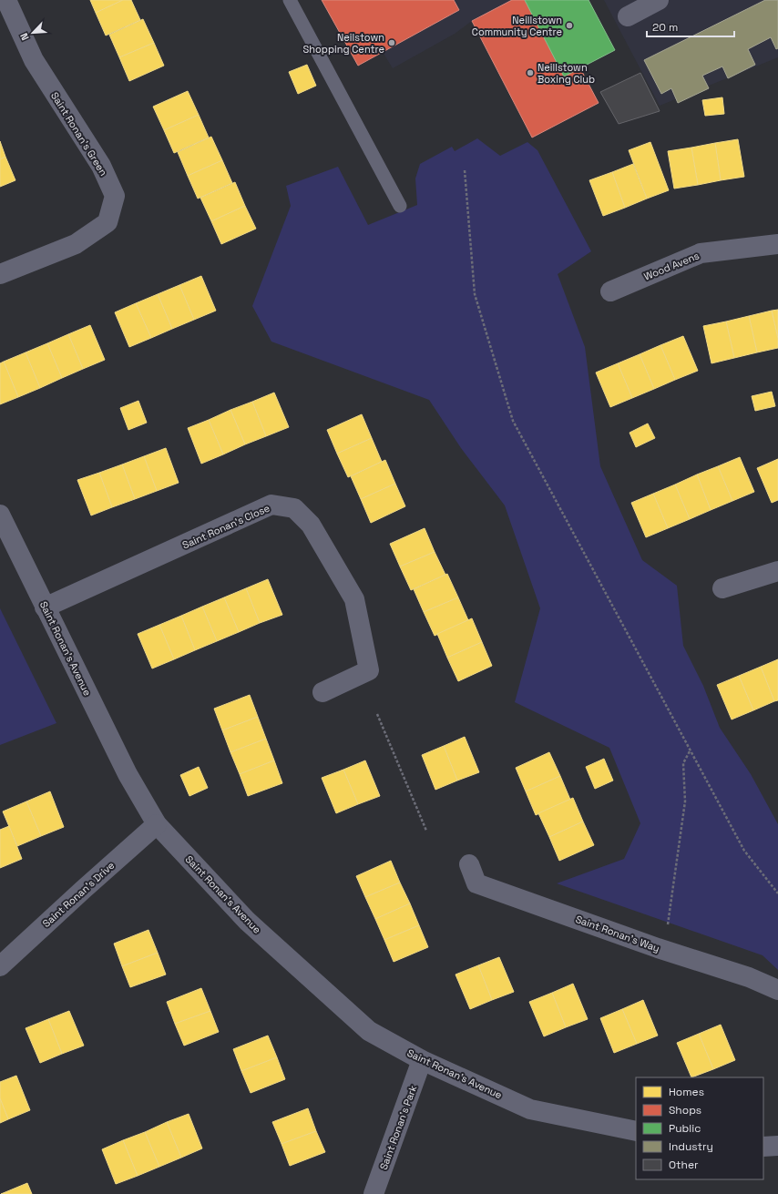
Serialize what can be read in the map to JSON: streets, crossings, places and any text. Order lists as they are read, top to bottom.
{
  "streets": {
    "street": [
      "Saint Ronan's Green",
      "Wood Avens",
      "Saint Ronan's Close",
      "Saint Ronan's Avenue",
      "Saint Ronan's Drive",
      "Saint Ronan's Way",
      "Saint Ronan's Park"
    ]
  },
  "crossings": [
    ["Saint Ronan's Close", "Saint Ronan's Avenue"],
    ["Saint Ronan's Avenue", "Saint Ronan's Drive"],
    ["Saint Ronan's Avenue", "Saint Ronan's Park"]
  ],
  "places": ["Neillstown Community Centre", "Neilstown Shopping Centre", "Neillstown Boxing Club"],
  "legend": [
    "Homes",
    "Shops",
    "Public",
    "Industry",
    "Other"
  ],
  "scale_bar": "20 m",
  "north": "bottom left"
}
